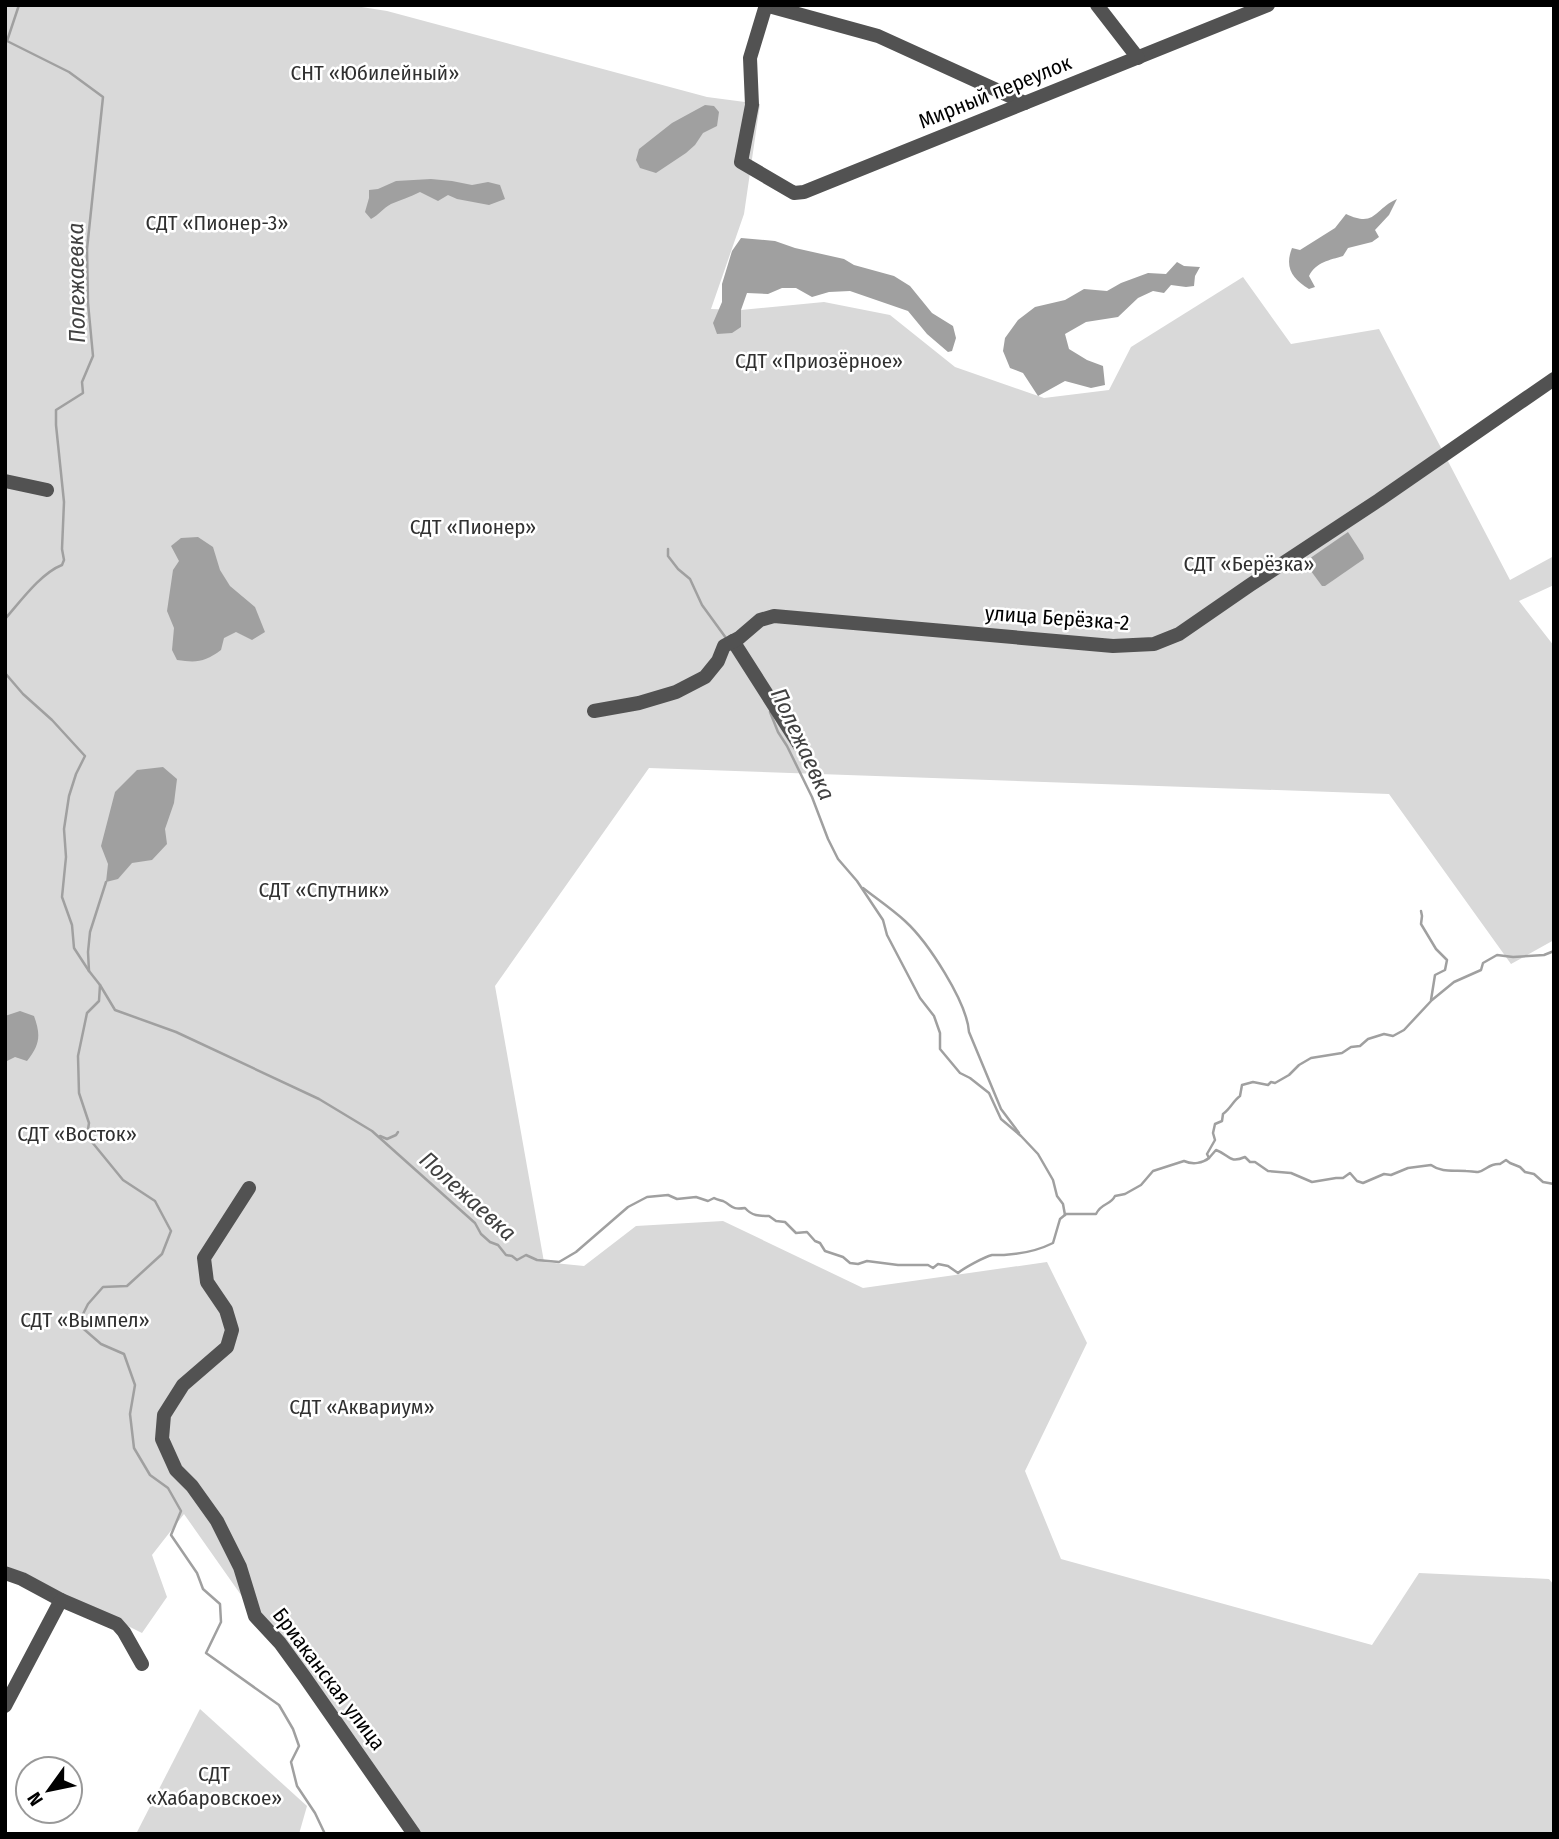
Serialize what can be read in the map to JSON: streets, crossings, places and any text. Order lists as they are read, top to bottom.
{
  "streets": {
    "street": ["Мирный переулок", "улица Берёзка-2", "Бриаканская улица"]
  },
  "water": ["Полежаевка"],
  "parks": [
    "СНТ «Юбилейный»",
    "СДТ «Пионер-3»",
    "СДТ «Приозёрное»",
    "СДТ «Пионер»",
    "СДТ «Берёзка»",
    "СДТ «Спутник»",
    "СДТ «Восток»",
    "СДТ «Вымпел»",
    "СДТ «Аквариум»",
    "СДТ «Хабаровское»"
  ],
  "north": "bottom left"
}
